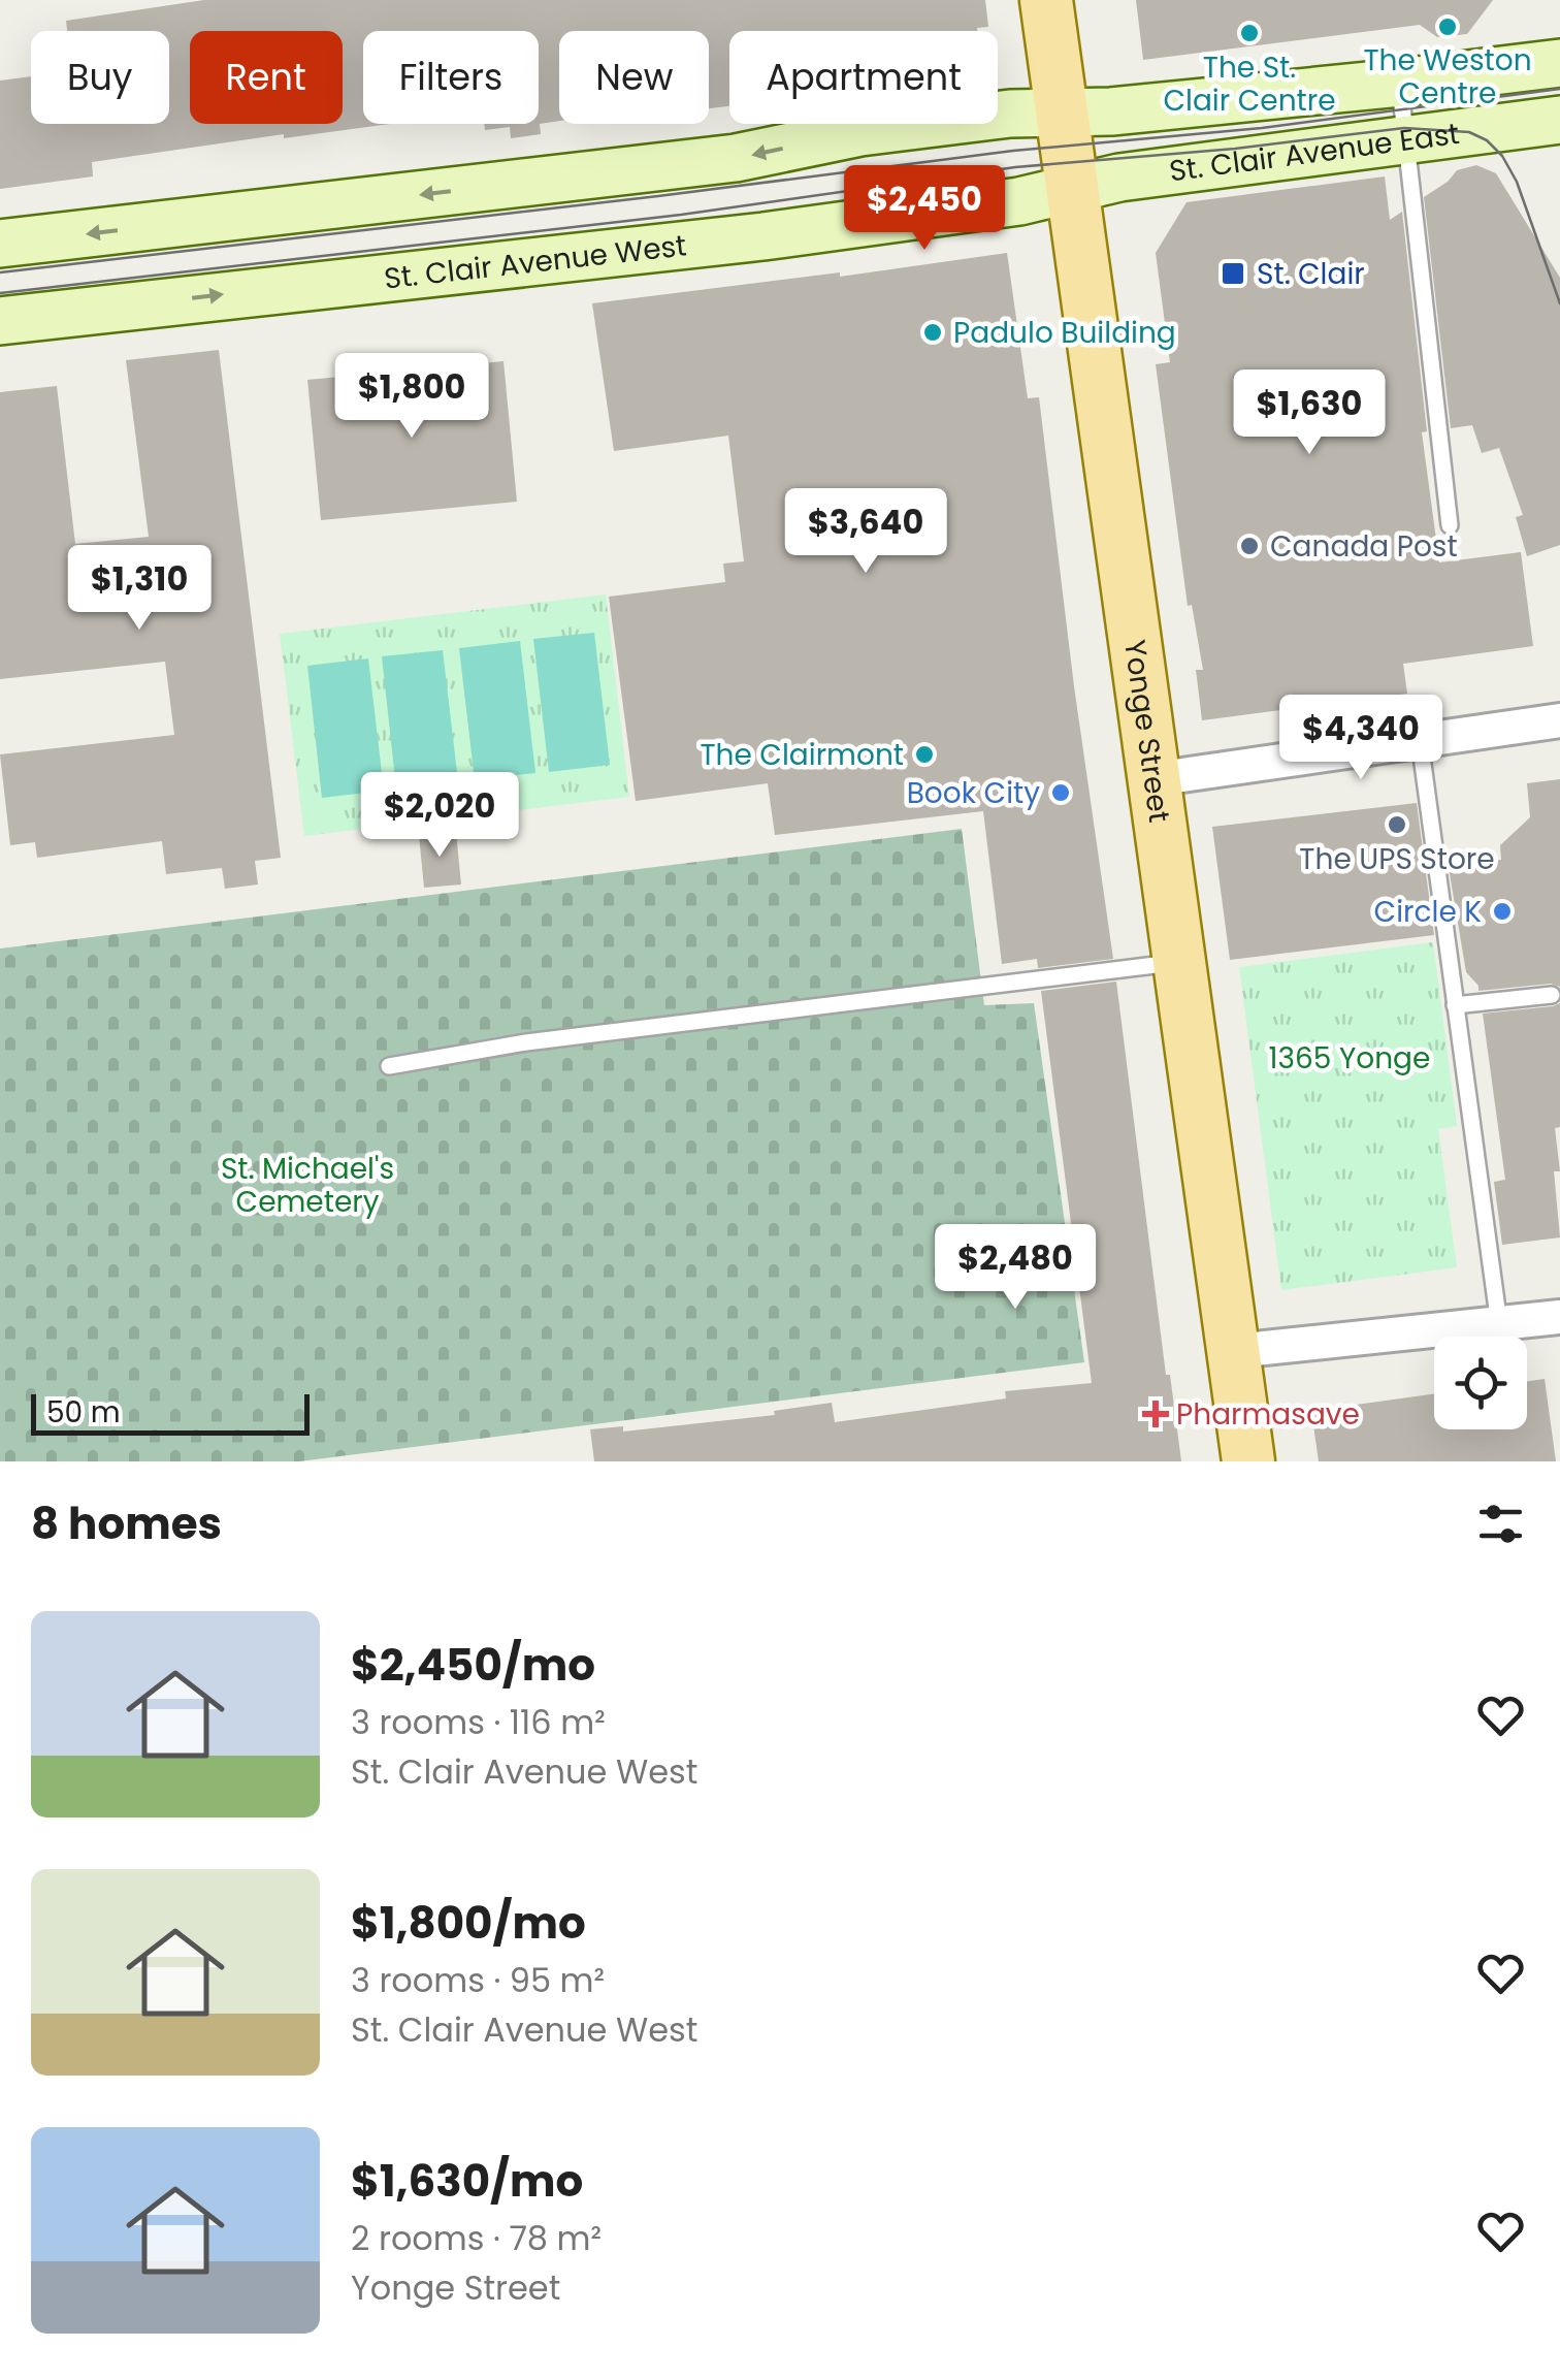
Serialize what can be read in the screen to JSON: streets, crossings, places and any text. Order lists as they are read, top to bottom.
{
  "streets": {
    "main road": ["St. Clair Avenue East", "St. Clair Avenue West", "Yonge Street"]
  },
  "crossings": [
    ["St. Clair Avenue East", "St. Clair Avenue West"],
    ["St. Clair Avenue East", "Yonge Street"],
    ["St. Clair Avenue West", "Yonge Street"]
  ],
  "parks": ["1365 Yonge", "St. Michael's Cemetery"],
  "places": {
    "other": [
      "The Weston Centre",
      "The St. Clair Centre",
      "Padulo Building",
      "Canada Post",
      "The Clairmont",
      "Book City",
      "The UPS Store",
      "Circle K"
    ],
    "transit": ["St. Clair"],
    "health": ["Pharmasave"]
  },
  "scale_bar": "50 m",
  "page": {
    "chip": [
      "Buy",
      "Rent",
      "Filters",
      "New",
      "Apartment"
    ],
    "price": [
      "$2,450",
      "$1,800",
      "$1,630",
      "$3,640",
      "$1,310",
      "$4,340",
      "$2,020",
      "$2,480"
    ],
    "scale": "50 m",
    "heading": "8 homes",
    "list": [
      {
        "name": "$2,450/mo",
        "note": "3 rooms · 116 m² · St. Clair Avenue West"
      },
      {
        "name": "$1,800/mo",
        "note": "3 rooms · 95 m² · St. Clair Avenue West"
      },
      {
        "name": "$1,630/mo",
        "note": "2 rooms · 78 m² · Yonge Street"
      }
    ]
  }
}
